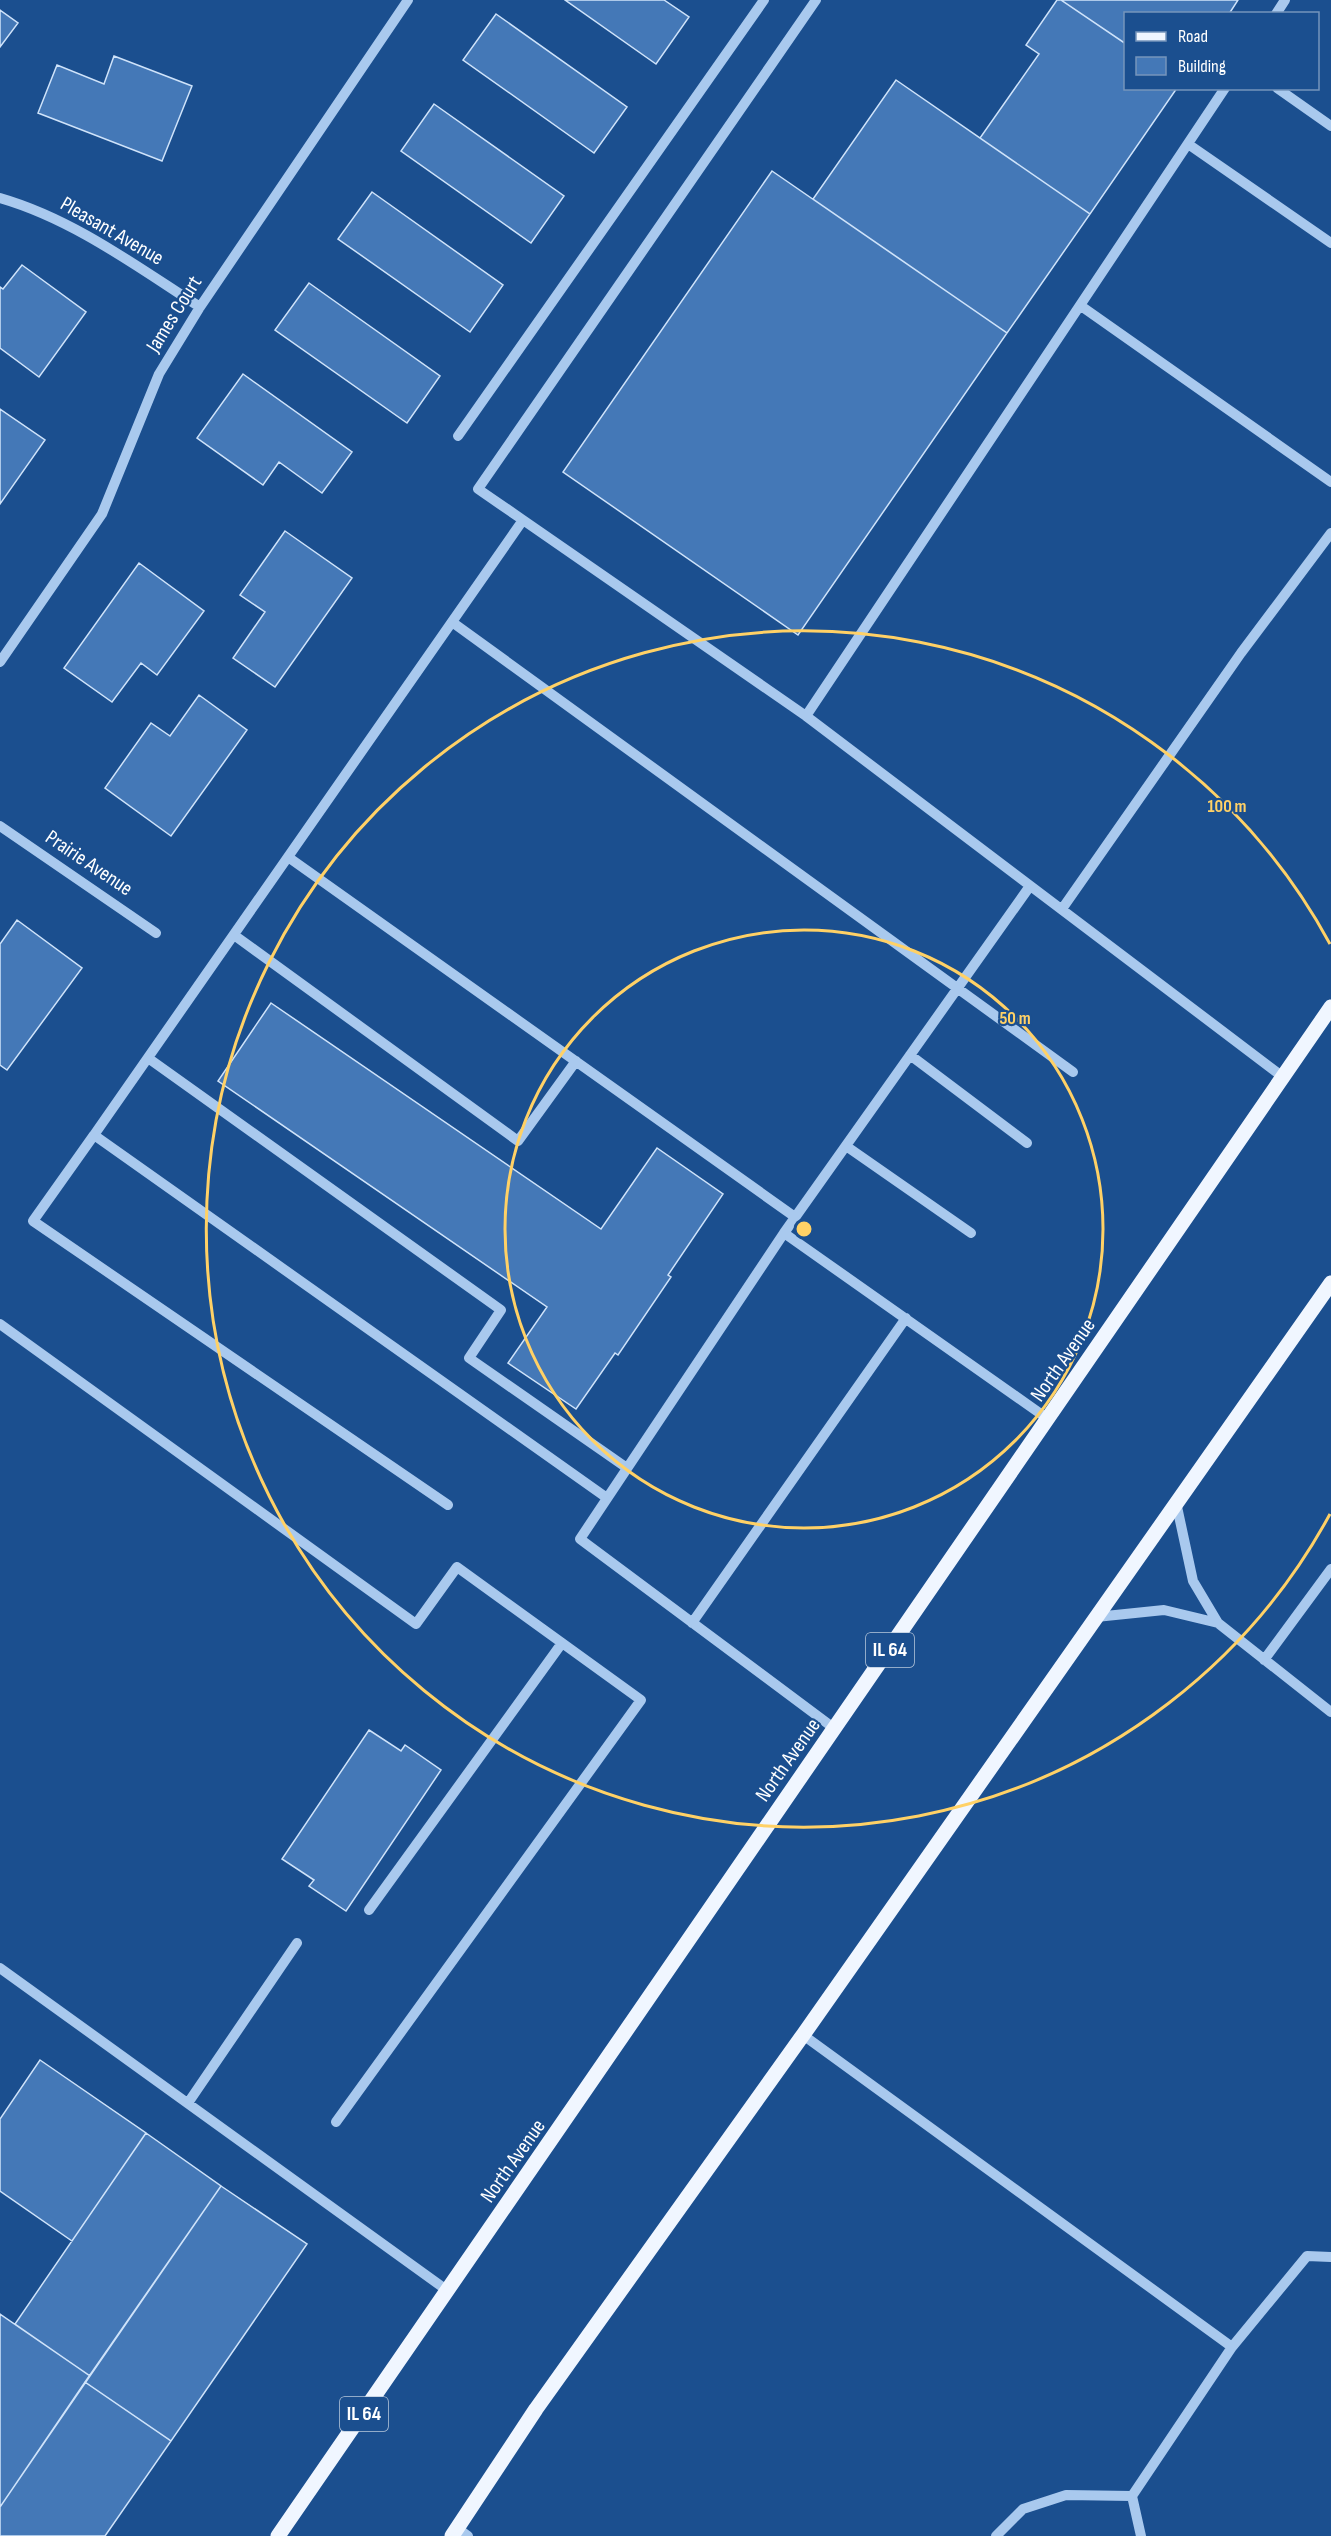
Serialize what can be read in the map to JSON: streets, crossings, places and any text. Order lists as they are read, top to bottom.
{
  "streets": {
    "main road": ["North Avenue", "IL 64"],
    "street": ["Pleasant Avenue", "James Court", "Prairie Avenue"]
  },
  "crossings": [
    ["Pleasant Avenue", "James Court"]
  ],
  "legend": ["Road", "Building"],
  "rings": ["100 m", "50 m"]
}
